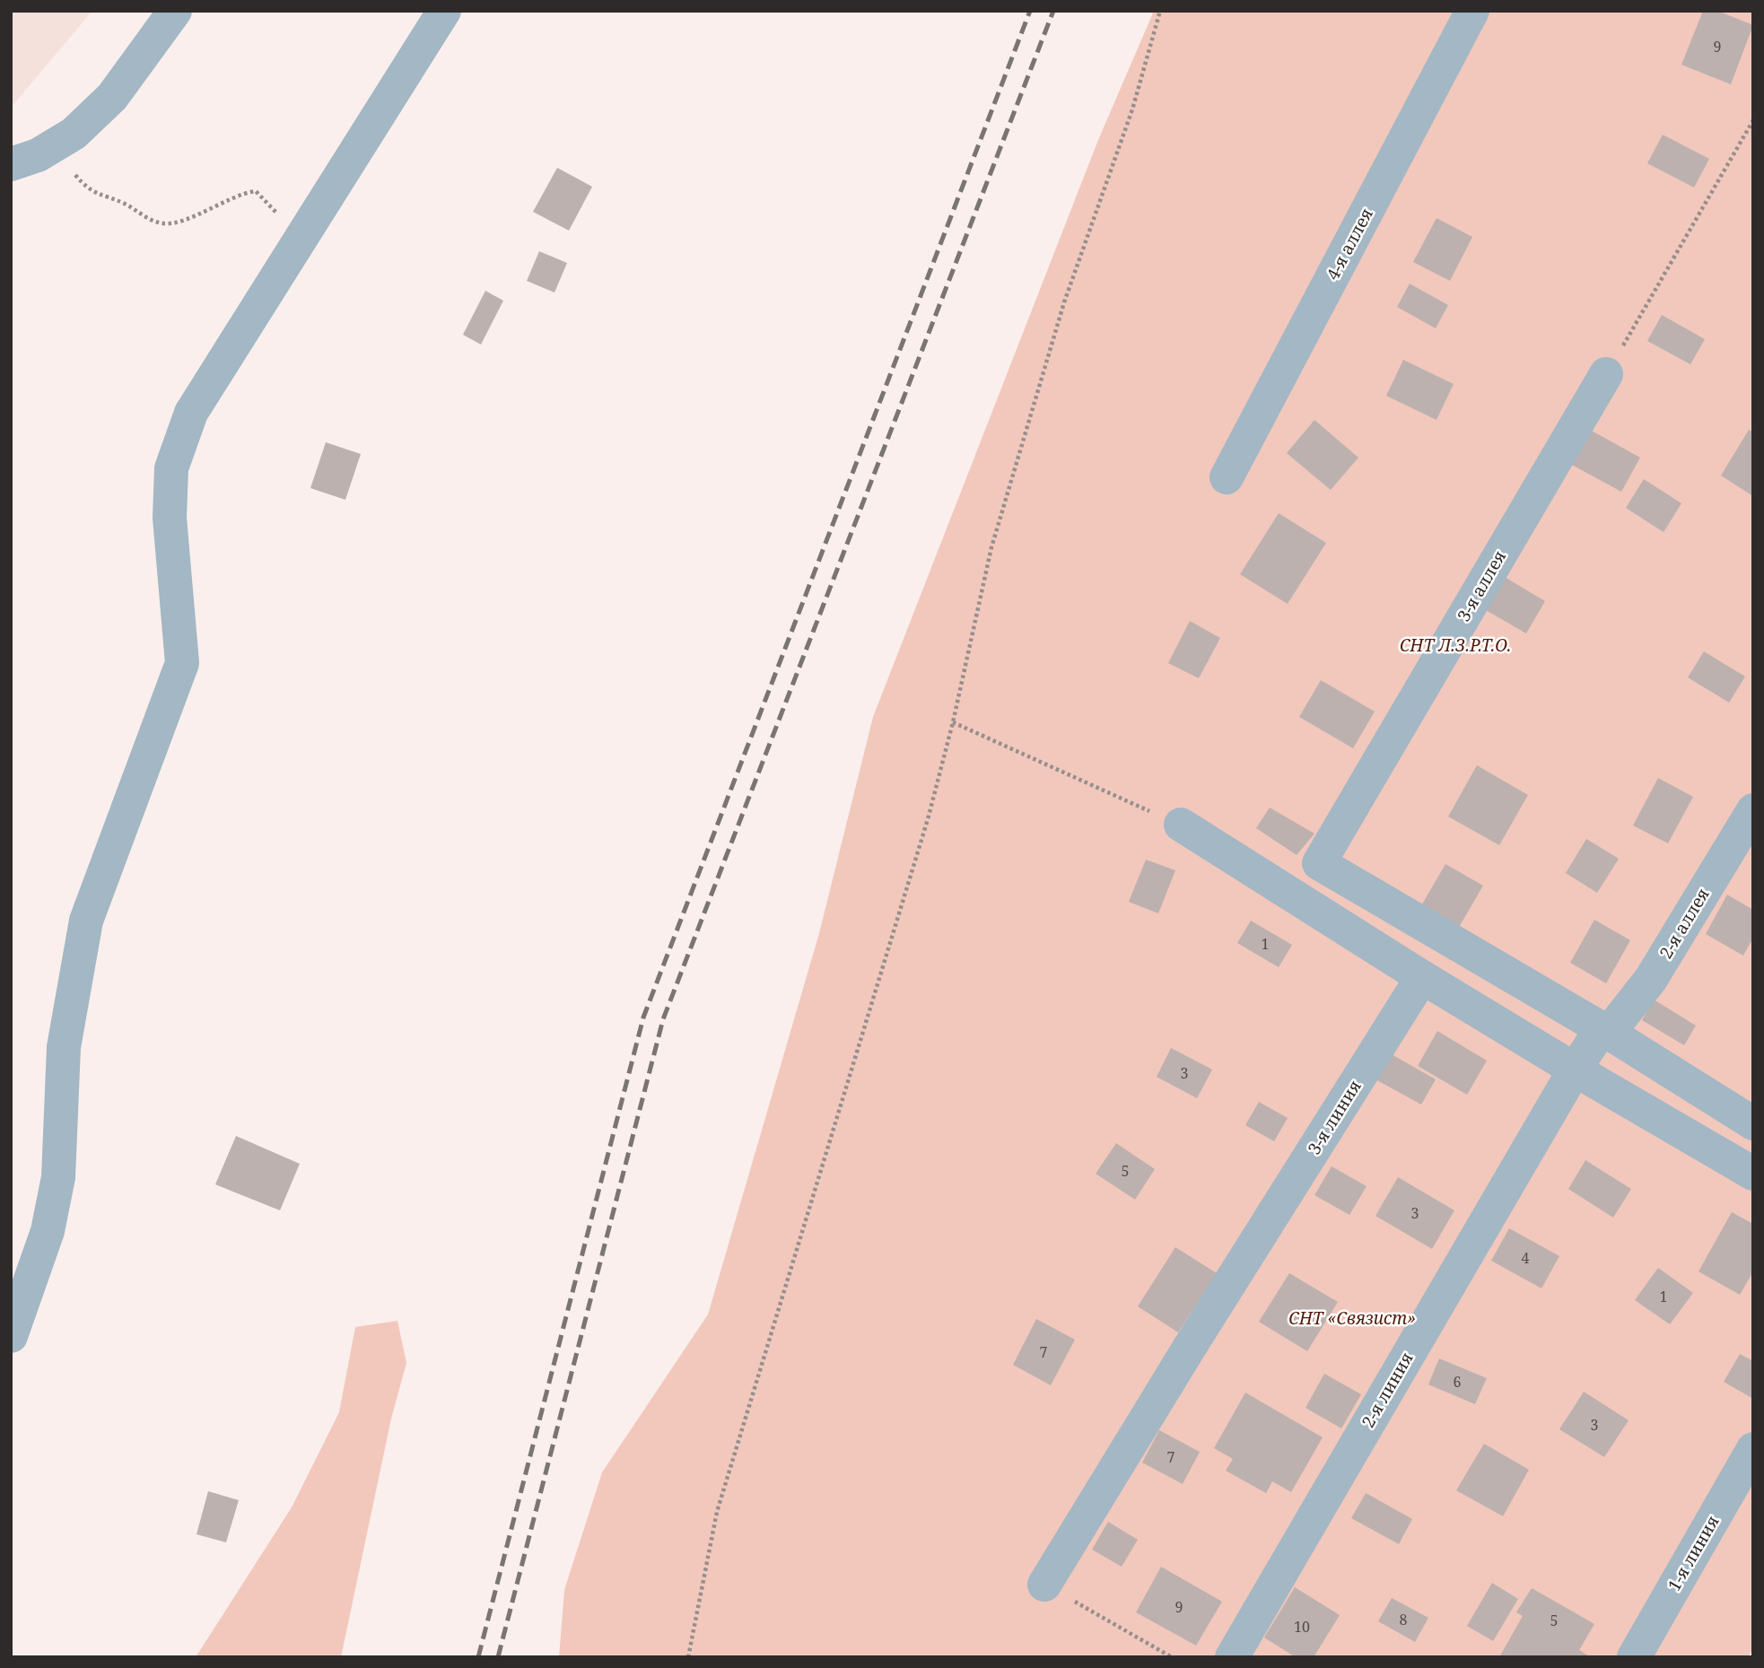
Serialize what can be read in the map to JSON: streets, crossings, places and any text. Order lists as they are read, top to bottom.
{
  "streets": {
    "street": [
      "4-я аллея",
      "3-я аллея",
      "2-я аллея",
      "3-я линия",
      "2-я линия",
      "1-я линия"
    ]
  },
  "crossings": [
    ["3-я аллея", "2-я аллея"],
    ["3-я аллея", "2-я линия"],
    ["2-я аллея", "2-я линия"]
  ],
  "parks": ["СНТ Л.З.Р.Т.О.", "СНТ «Связист»"],
  "house_numbers": [
    "9",
    "1",
    "3",
    "5",
    "3",
    "4",
    "1",
    "7",
    "6",
    "3",
    "7",
    "9",
    "8",
    "5",
    "10"
  ]
}
